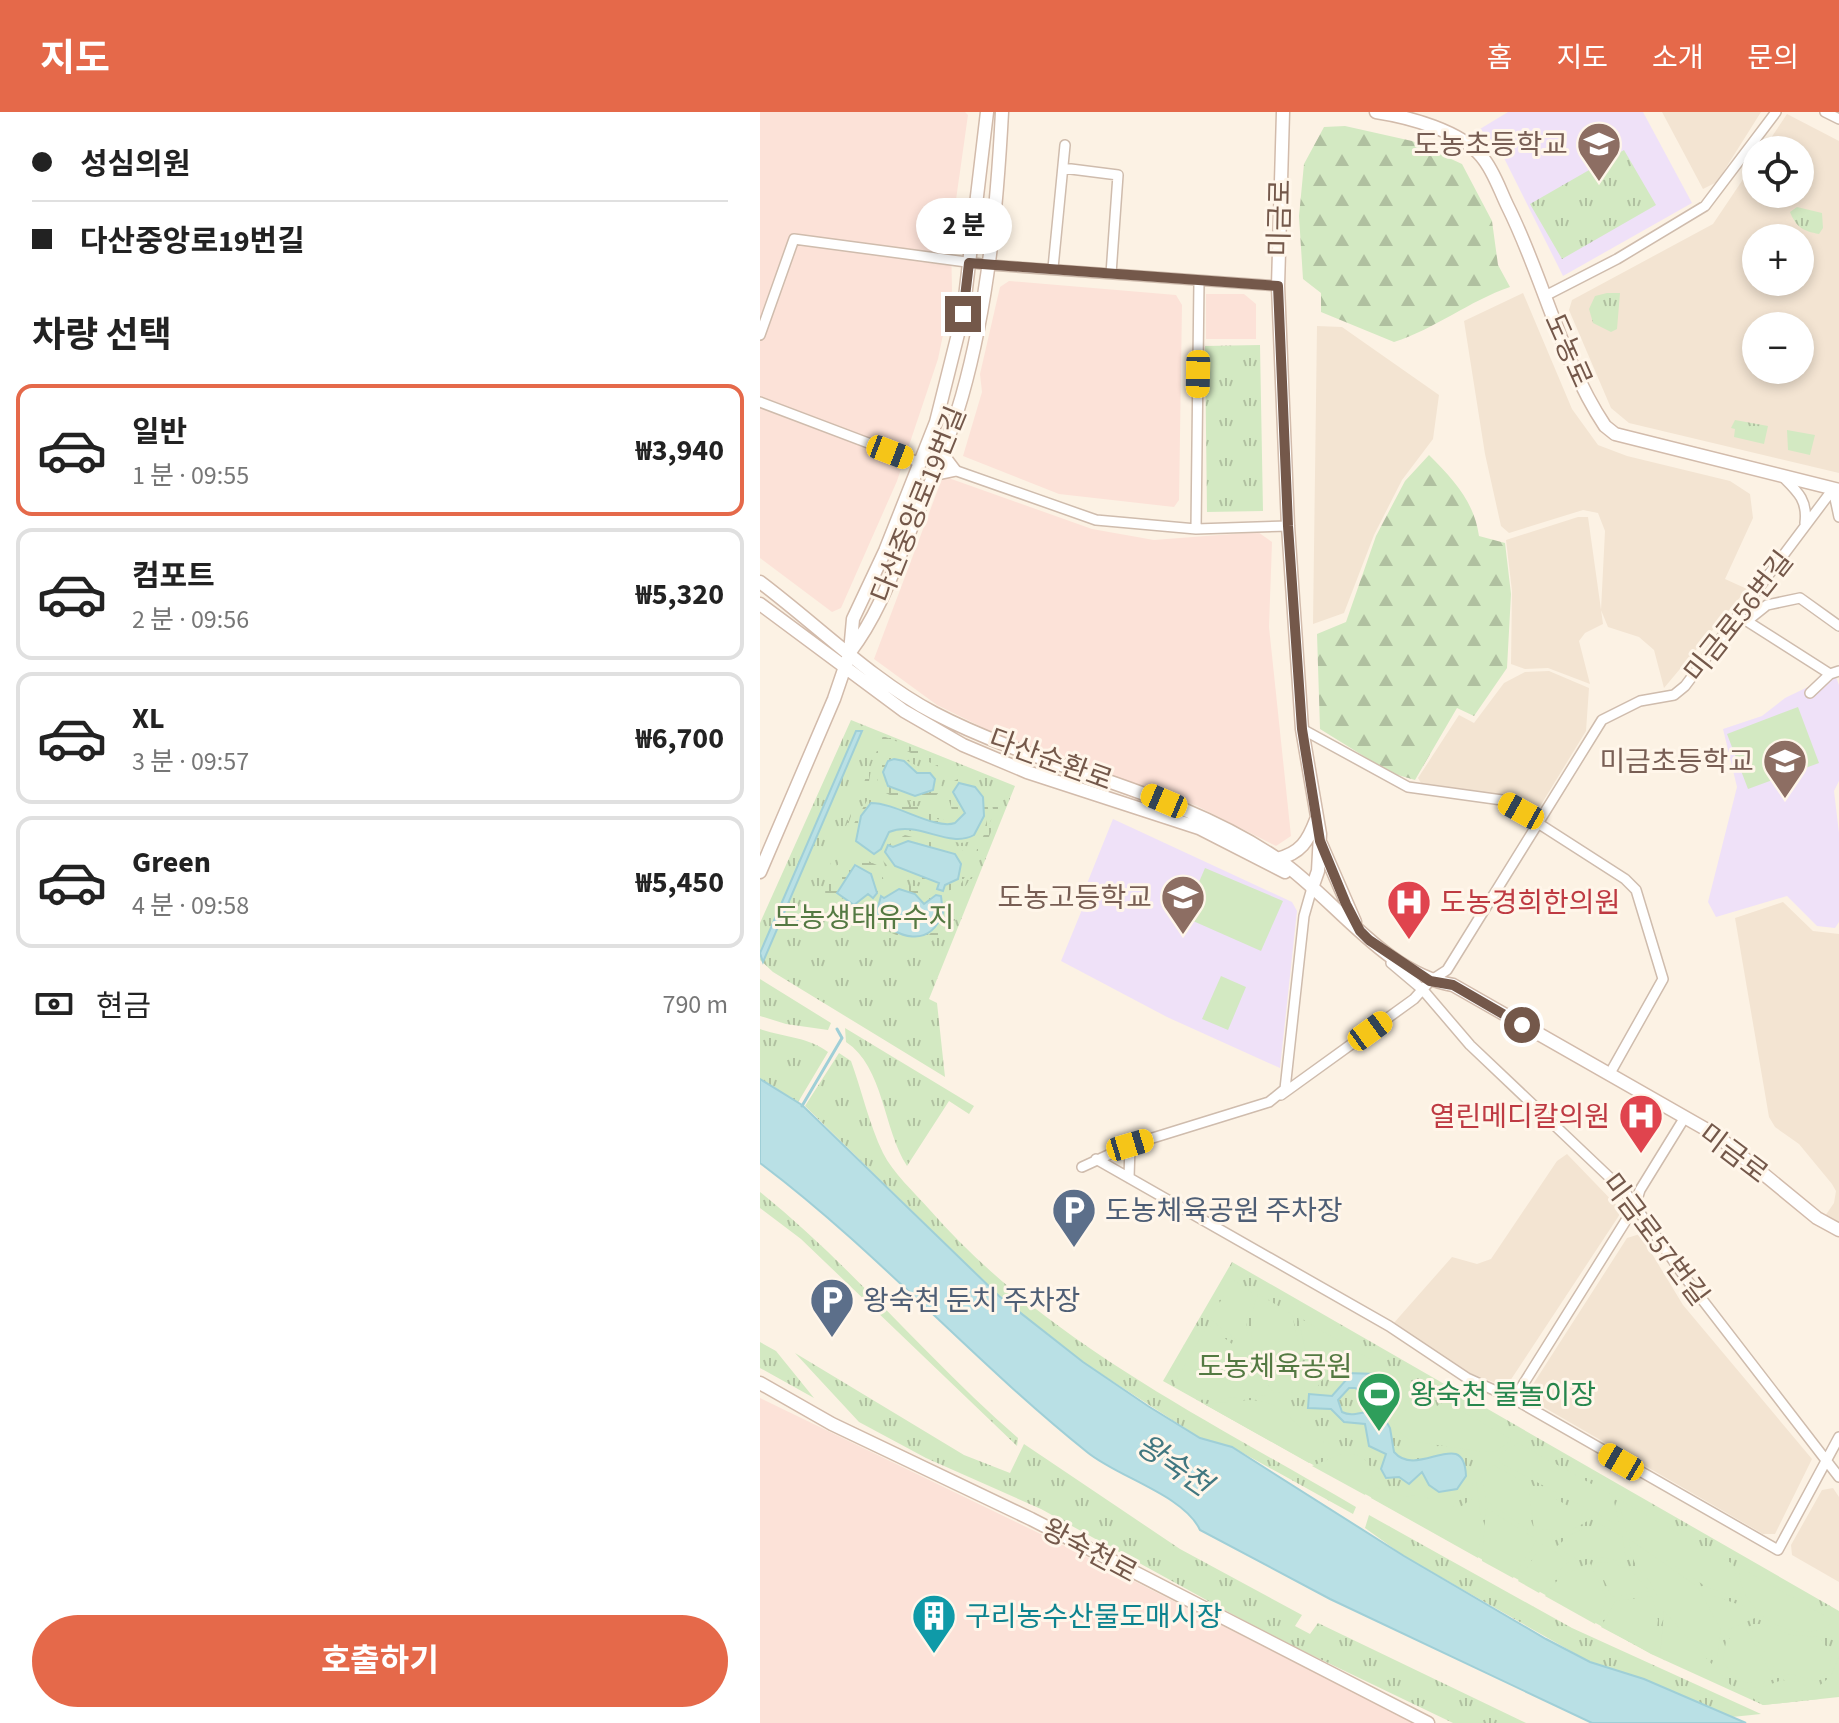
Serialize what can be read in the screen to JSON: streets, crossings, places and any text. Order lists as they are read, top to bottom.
{
  "streets": {
    "street": [
      "미금로",
      "도농로",
      "다산중앙로19번길",
      "미금로56번길",
      "다산순환로",
      "미금로57번길",
      "왕숙천로"
    ]
  },
  "crossings": [
    ["미금로", "미금로56번길"],
    ["미금로", "다산순환로"],
    ["미금로", "미금로57번길"],
    ["도농로", "미금로56번길"],
    ["다산중앙로19번길", "다산순환로"],
    ["미금로56번길", "미금로57번길"]
  ],
  "water": ["왕숙천"],
  "parks": ["도농생태유수지", "도농체육공원"],
  "places": {
    "school or university": ["도농초등학교", "미금초등학교", "도농고등학교"],
    "hospital": ["도농경희한의원", "열린메디칼의원"],
    "parking": ["도농체육공원 주차장", "왕숙천 둔치 주차장"],
    "sports": ["왕숙천 물놀이장"],
    "building": ["구리농수산물도매시장"]
  },
  "page": {
    "header": "지도",
    "nav": [
      "홈",
      "지도",
      "소개",
      "문의"
    ],
    "banner": ["성심의원", "다산중앙로19번길"],
    "map_buttons": ["+", "−"],
    "bubble": "2 분",
    "heading": "차량 선택",
    "list": [
      {
        "name": "일반",
        "note": "1 분 · 09:55",
        "value": "₩3,940"
      },
      {
        "name": "컴포트",
        "note": "2 분 · 09:56",
        "value": "₩5,320"
      },
      {
        "name": "XL",
        "note": "3 분 · 09:57",
        "value": "₩6,700"
      },
      {
        "name": "Green",
        "note": "4 분 · 09:58",
        "value": "₩5,450"
      }
    ],
    "pay": ["현금", "790 m"],
    "buttons": "호출하기"
  }
}
